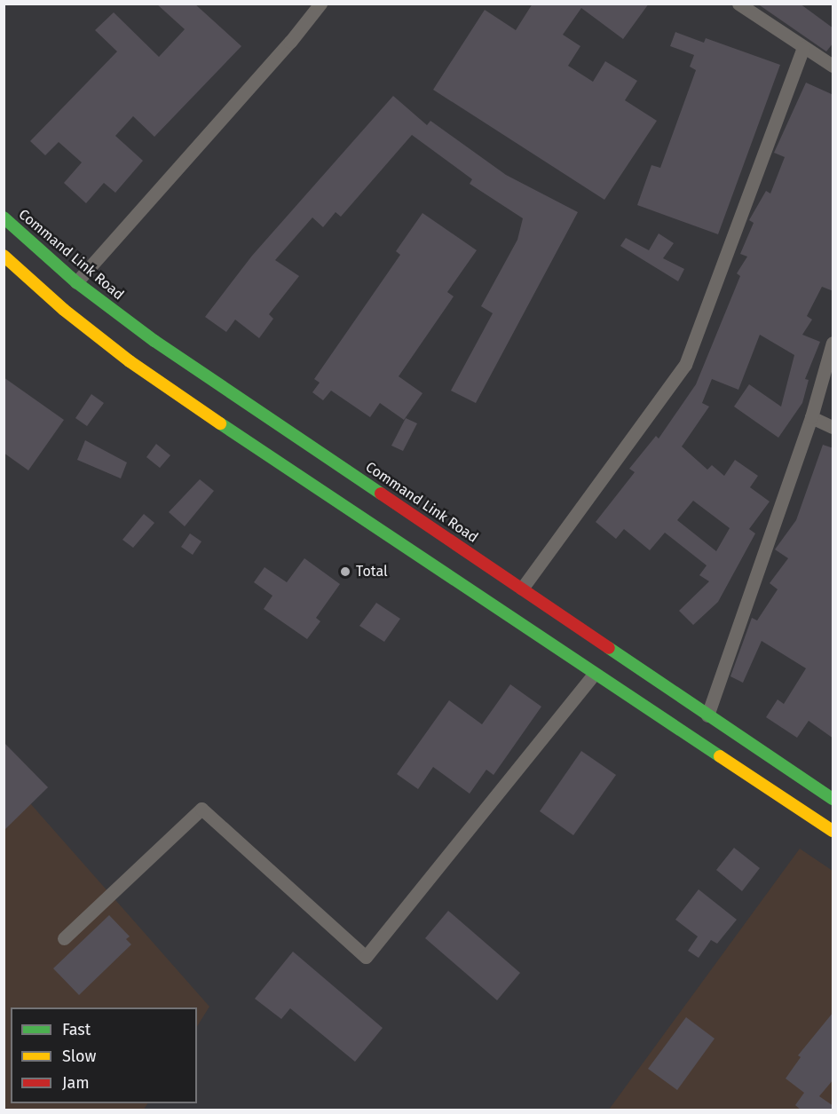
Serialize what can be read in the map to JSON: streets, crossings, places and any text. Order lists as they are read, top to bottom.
{
  "streets": {
    "main road": ["Command Link Road"]
  },
  "places": ["Total"],
  "legend": ["Fast", "Slow", "Jam"]
}
